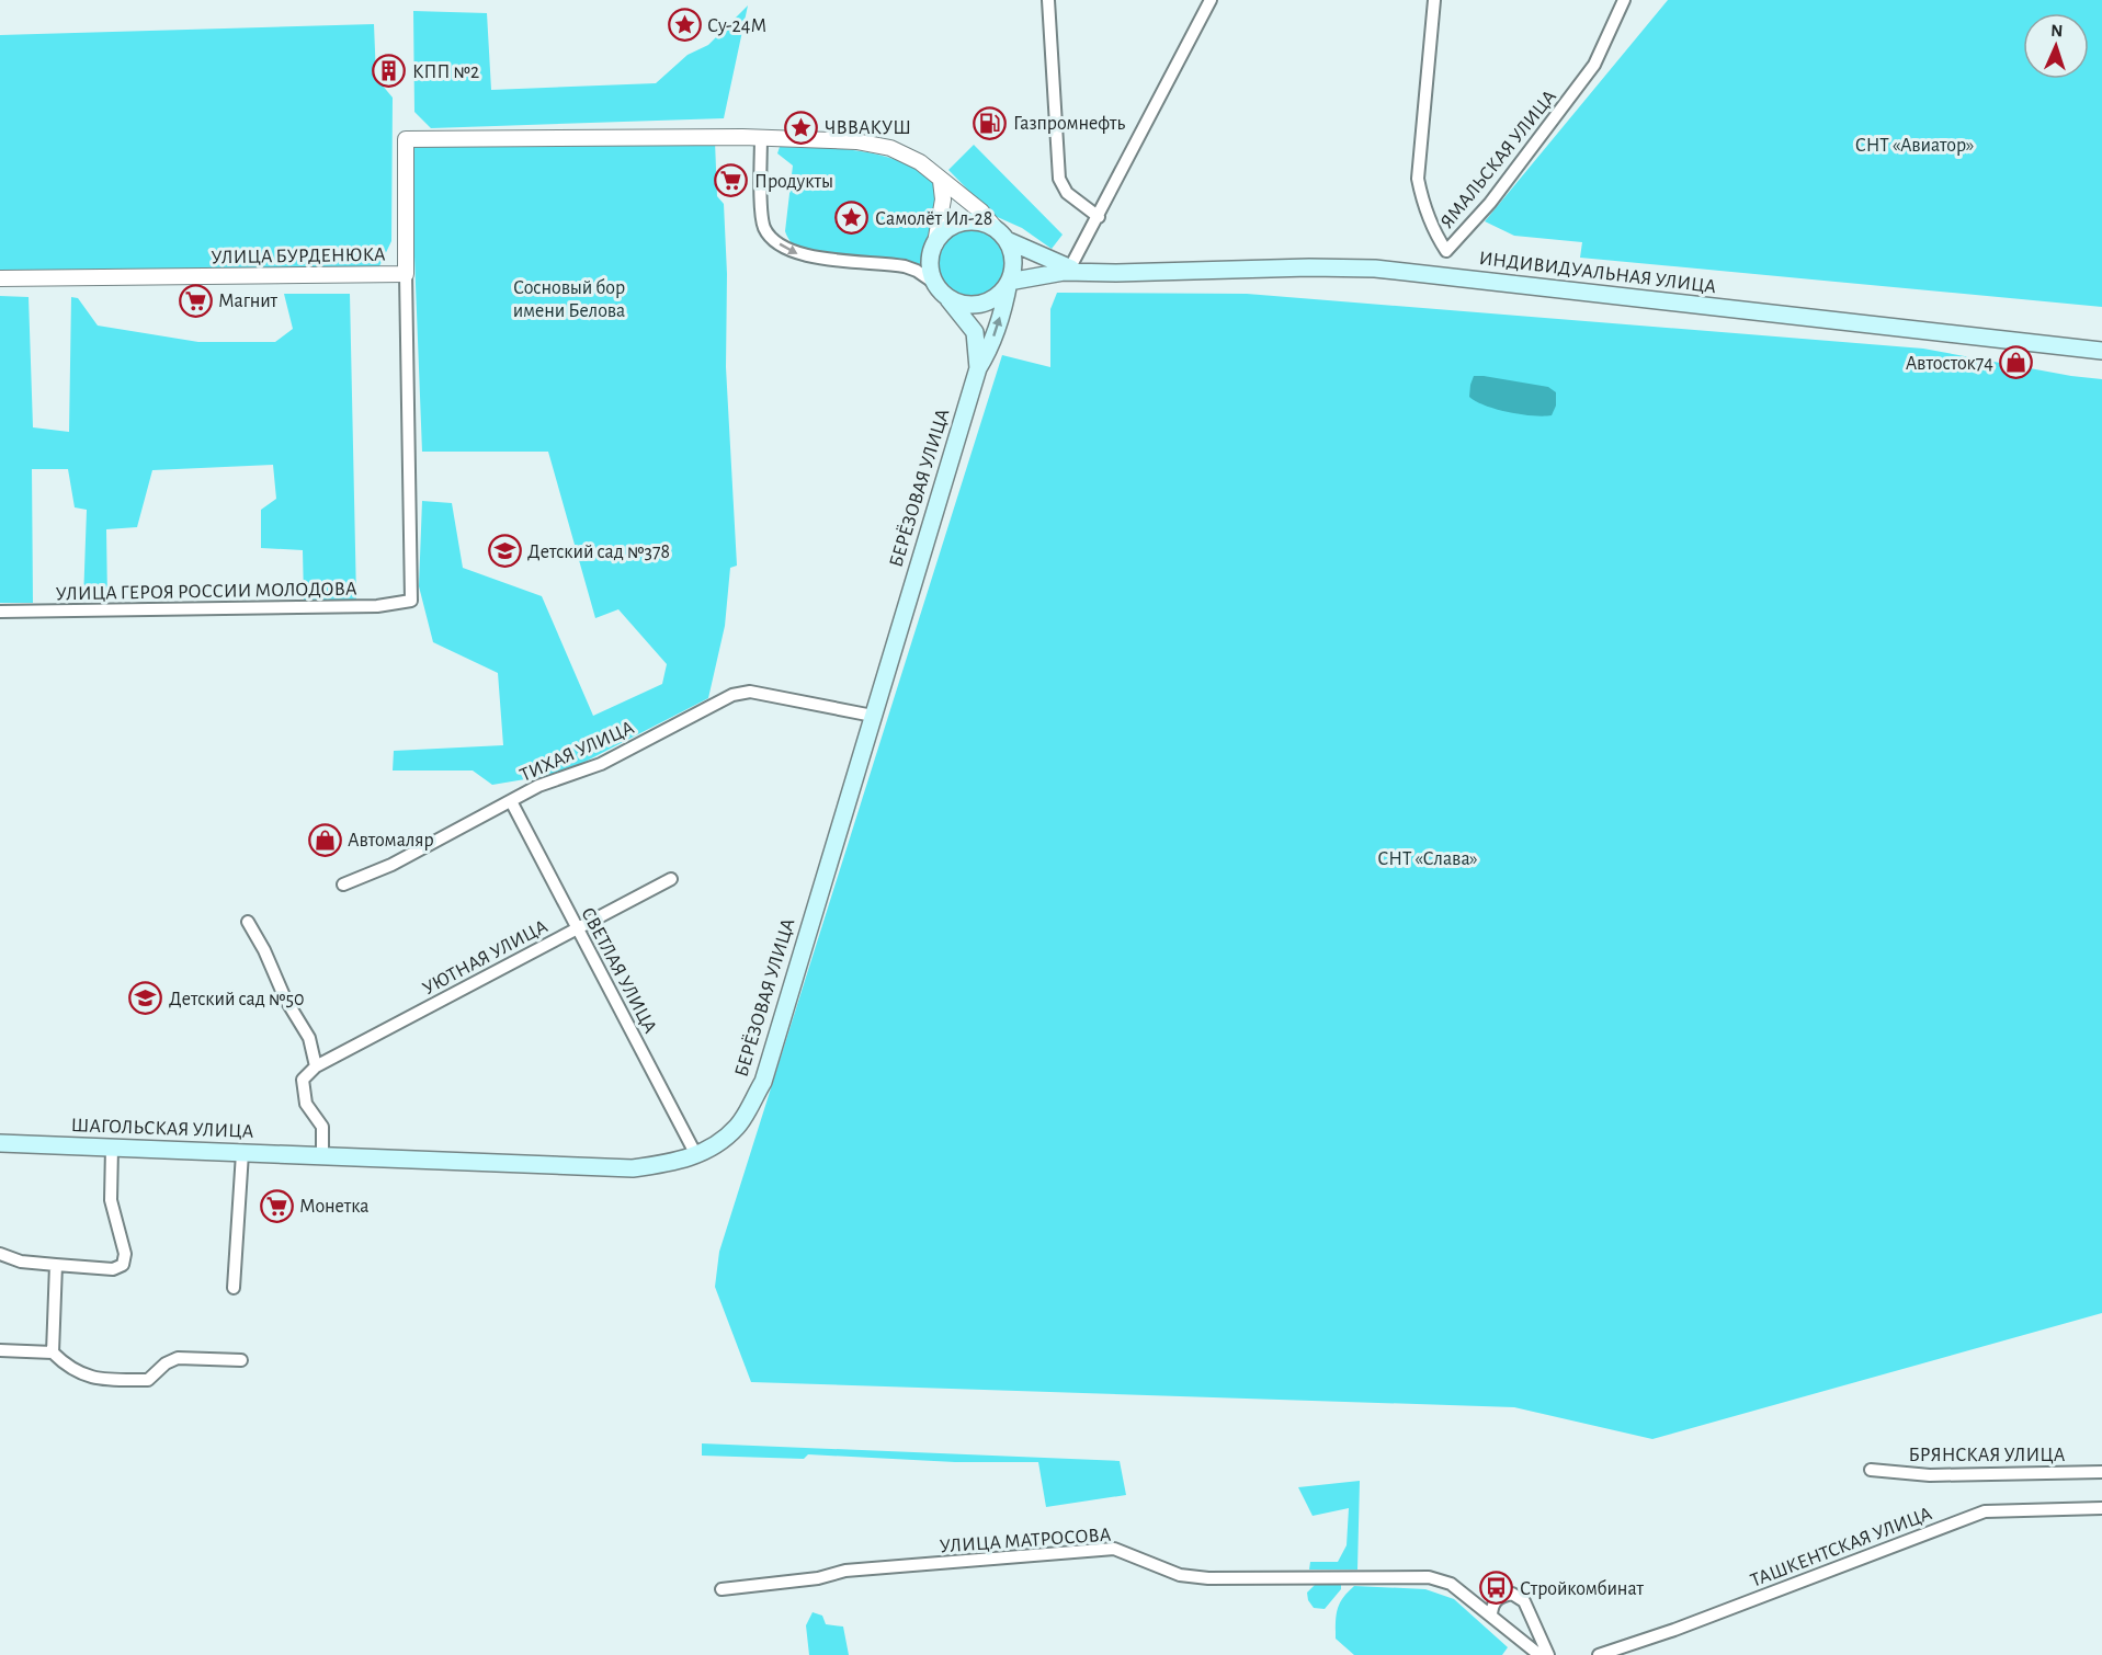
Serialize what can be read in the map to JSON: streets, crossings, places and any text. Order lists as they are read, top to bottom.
{
  "streets": {
    "main road": ["ИНДИВИДУАЛЬНАЯ УЛИЦА", "БЕРЁЗОВАЯ УЛИЦА", "ШАГОЛЬСКАЯ УЛИЦА"],
    "street": [
      "ЯМАЛЬСКАЯ УЛИЦА",
      "УЛИЦА БУРДЕНЮКА",
      "УЛИЦА ГЕРОЯ РОССИИ МОЛОДОВА",
      "ТИХАЯ УЛИЦА",
      "УЮТНАЯ УЛИЦА",
      "СВЕТЛАЯ УЛИЦА",
      "БРЯНСКАЯ УЛИЦА",
      "УЛИЦА МАТРОСОВА",
      "ТАШКЕНТСКАЯ УЛИЦА"
    ]
  },
  "crossings": [
    ["УЛИЦА БУРДЕНЮКА", "УЛИЦА ГЕРОЯ РОССИИ МОЛОДОВА"],
    ["ИНДИВИДУАЛЬНАЯ УЛИЦА", "БЕРЁЗОВАЯ УЛИЦА"],
    ["БЕРЁЗОВАЯ УЛИЦА", "ТИХАЯ УЛИЦА"],
    ["БЕРЁЗОВАЯ УЛИЦА", "СВЕТЛАЯ УЛИЦА"],
    ["БЕРЁЗОВАЯ УЛИЦА", "ШАГОЛЬСКАЯ УЛИЦА"],
    ["ТИХАЯ УЛИЦА", "СВЕТЛАЯ УЛИЦА"],
    ["УЮТНАЯ УЛИЦА", "СВЕТЛАЯ УЛИЦА"]
  ],
  "parks": ["СНТ «Авиатор»", "Сосновый бор имени Белова", "СНТ «Слава»"],
  "places": {
    "place": ["Су-24М", "ЧВВАКУШ", "Самолёт Ил-28"],
    "building": ["КПП №2"],
    "fuel station": ["Газпромнефть"],
    "supermarket": ["Продукты", "Магнит", "Монетка"],
    "shop": ["Автосток74", "Автомаляр"],
    "school or university": ["Детский сад №378", "Детский сад №50"],
    "bus stop": ["Стройкомбинат"]
  },
  "north": "top"
}
